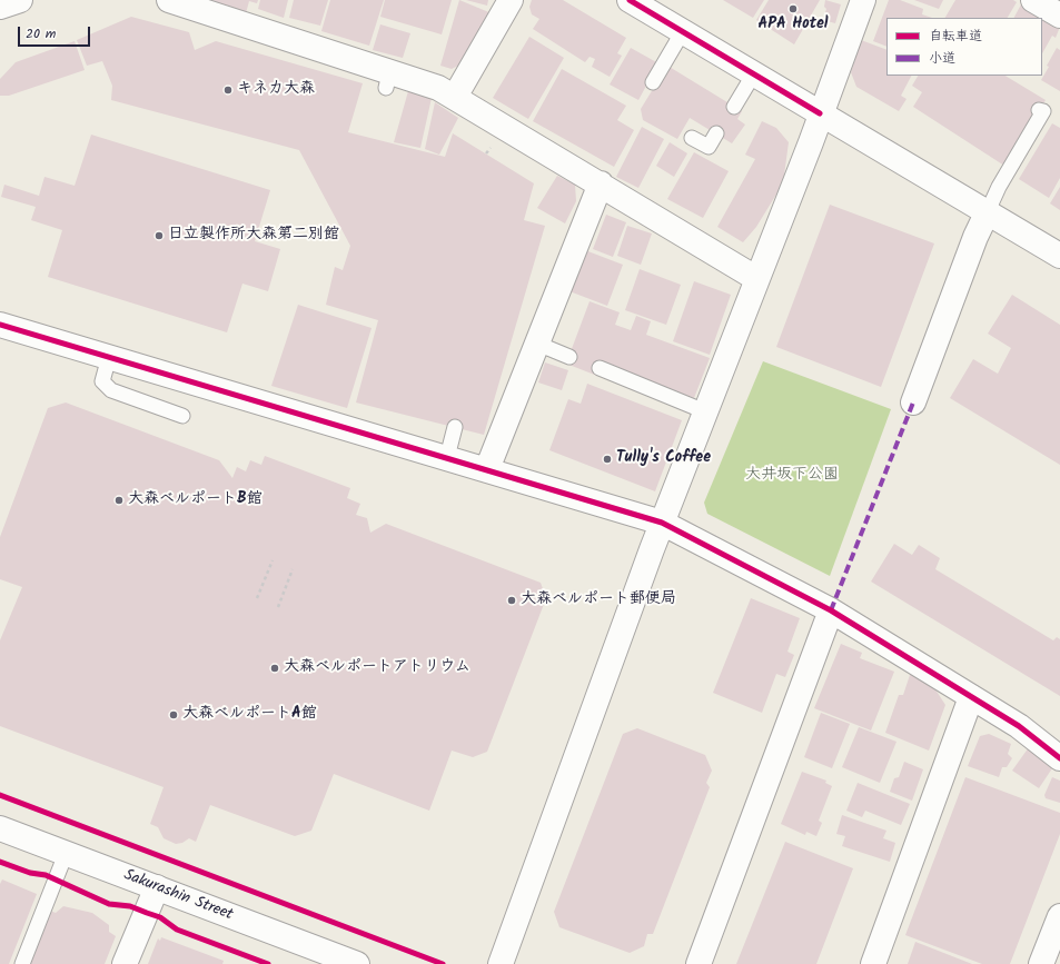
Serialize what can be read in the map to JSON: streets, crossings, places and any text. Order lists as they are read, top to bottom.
{
  "streets": {
    "street": ["Sakurashin Street"]
  },
  "parks": ["大井坂下公園"],
  "places": [
    "APA Hotel",
    "キネカ大森",
    "日立製作所大森第二別館",
    "Tully's Coffee",
    "大森ベルポートB館",
    "大森ベルポート郵便局",
    "大森ベルポートアトリウム",
    "大森ベルポートA館"
  ],
  "legend": ["自転車道", "小道"],
  "scale_bar": "20 m"
}
